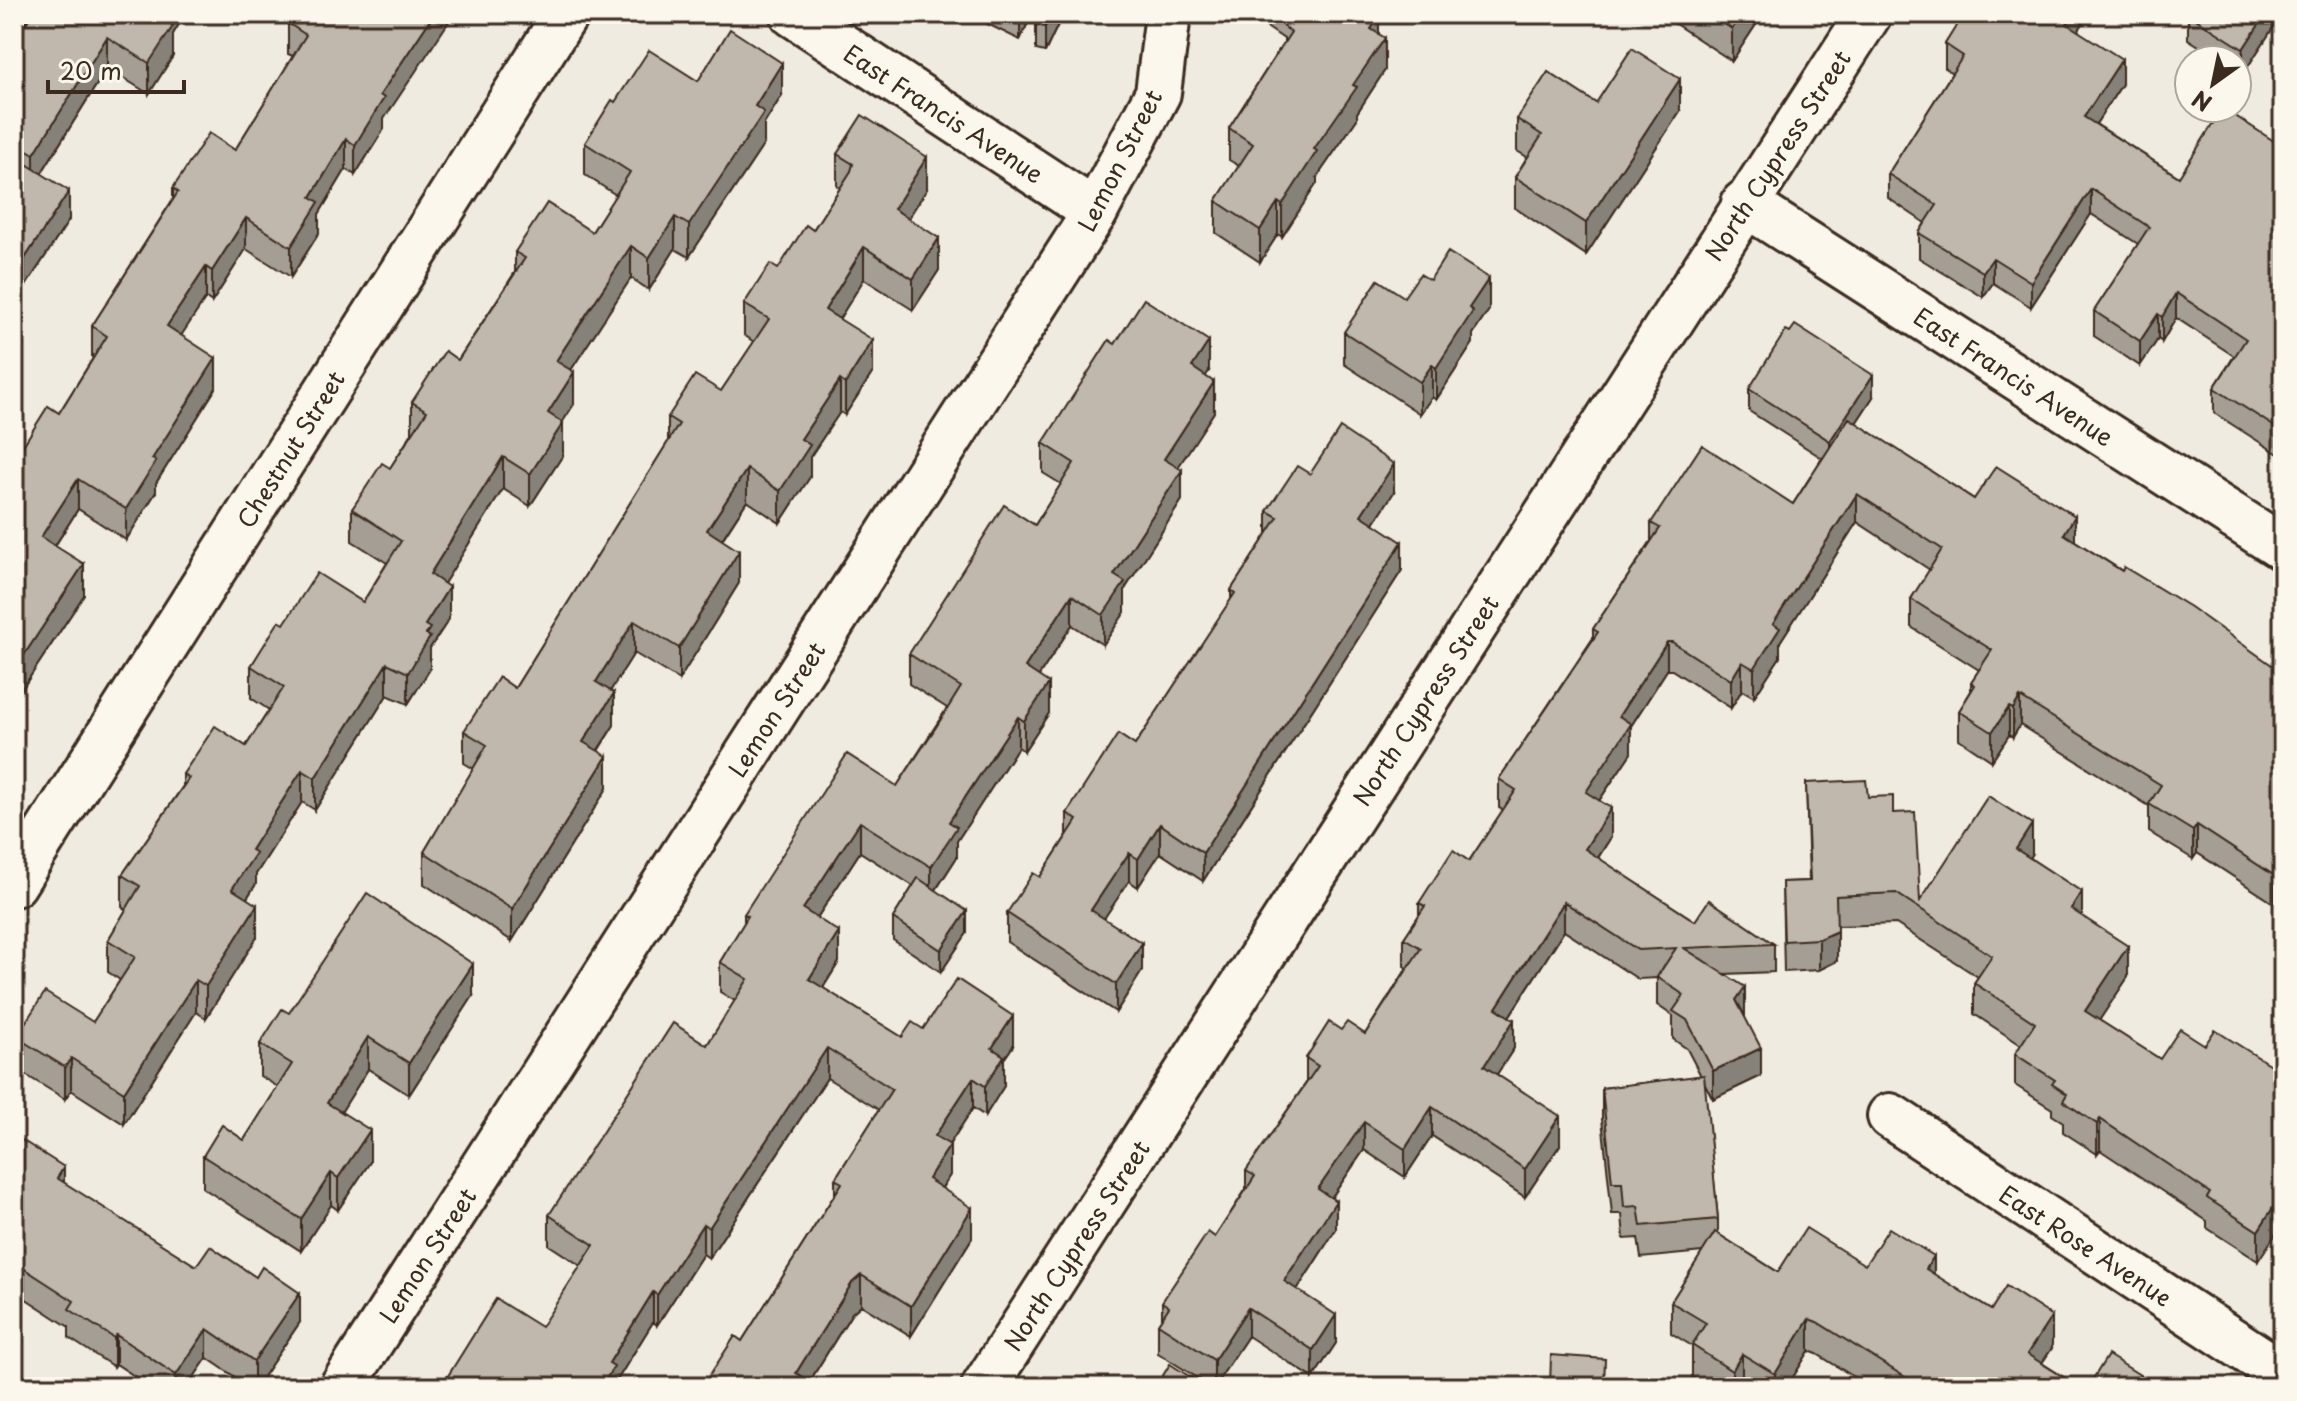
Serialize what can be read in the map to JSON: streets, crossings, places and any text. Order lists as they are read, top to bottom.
{
  "streets": {
    "street": [
      "East Francis Avenue",
      "North Cypress Street",
      "Lemon Street",
      "Chestnut Street",
      "East Rose Avenue"
    ]
  },
  "crossings": [
    ["East Francis Avenue", "North Cypress Street"],
    ["East Francis Avenue", "Lemon Street"]
  ],
  "scale_bar": "20 m",
  "north": "bottom left"
}
